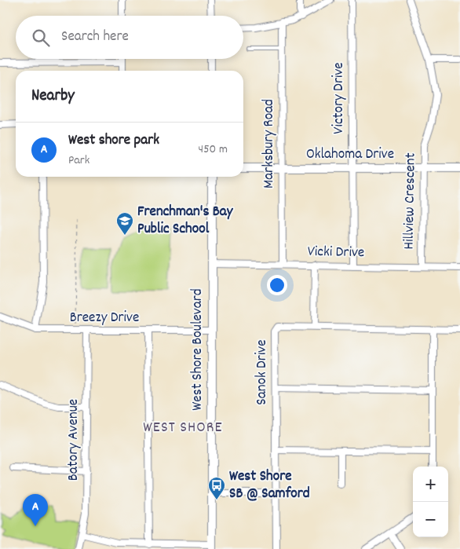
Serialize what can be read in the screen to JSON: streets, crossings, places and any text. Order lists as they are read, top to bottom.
{
  "streets": {
    "street": [
      "Victory Drive",
      "Marksbury Road",
      "Oklahoma Drive",
      "Hillview Crescent",
      "Vicki Drive",
      "Breezy Drive",
      "West Shore Boulevard",
      "Sanok Drive",
      "Batory Avenue"
    ]
  },
  "crossings": [
    ["Victory Drive", "Oklahoma Drive"],
    ["Victory Drive", "Vicki Drive"],
    ["Marksbury Road", "Oklahoma Drive"],
    ["Marksbury Road", "Vicki Drive"],
    ["Oklahoma Drive", "Hillview Crescent"],
    ["Hillview Crescent", "Vicki Drive"],
    ["Vicki Drive", "West Shore Boulevard"],
    ["Breezy Drive", "West Shore Boulevard"],
    ["Breezy Drive", "Batory Avenue"]
  ],
  "districts": ["WEST SHORE"],
  "places": {
    "school or university": ["Frenchman's Bay Public School"],
    "bus stop": ["West Shore SB @ Samford"]
  },
  "page": {
    "search": "Search here",
    "heading": "Nearby",
    "list": [
      {
        "mark": "A",
        "name": "West shore park",
        "note": "Park",
        "value": "450 m"
      }
    ],
    "map_buttons": ["+", "−"],
    "pins": "A"
  }
}
